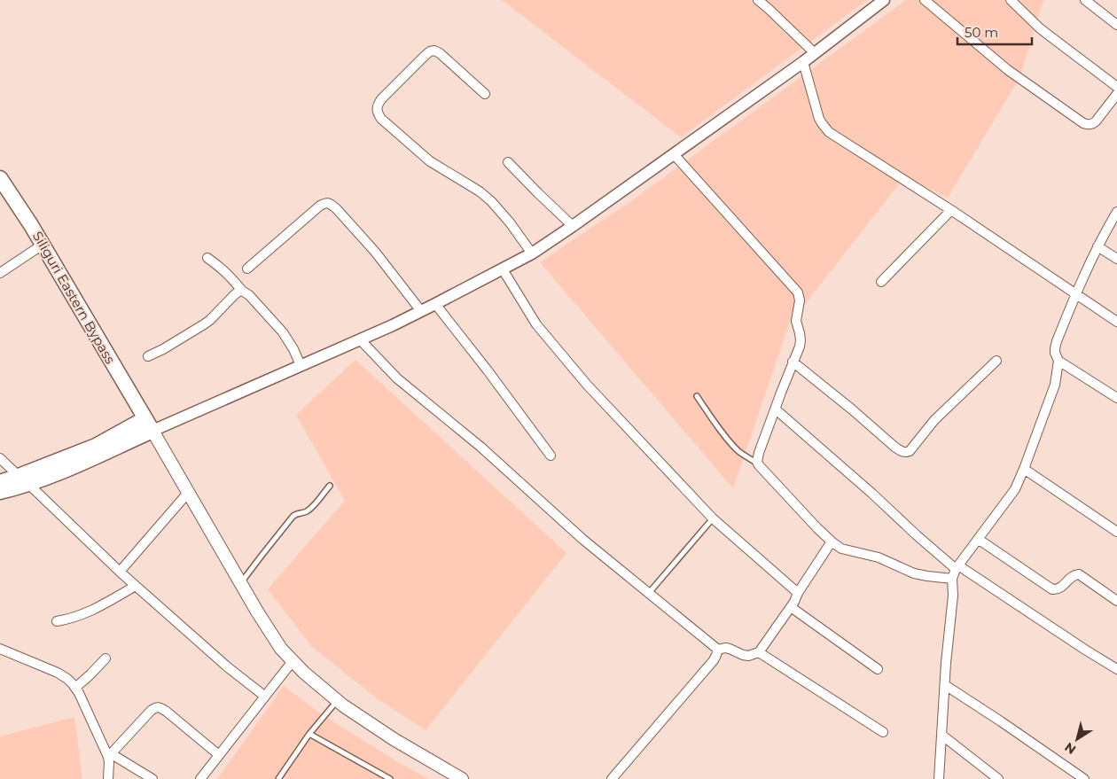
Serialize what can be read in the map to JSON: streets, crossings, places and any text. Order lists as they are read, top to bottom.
{
  "streets": {
    "main road": ["Siliguri Eastern Bypass"]
  },
  "scale_bar": "50 m",
  "north": "bottom left"
}
